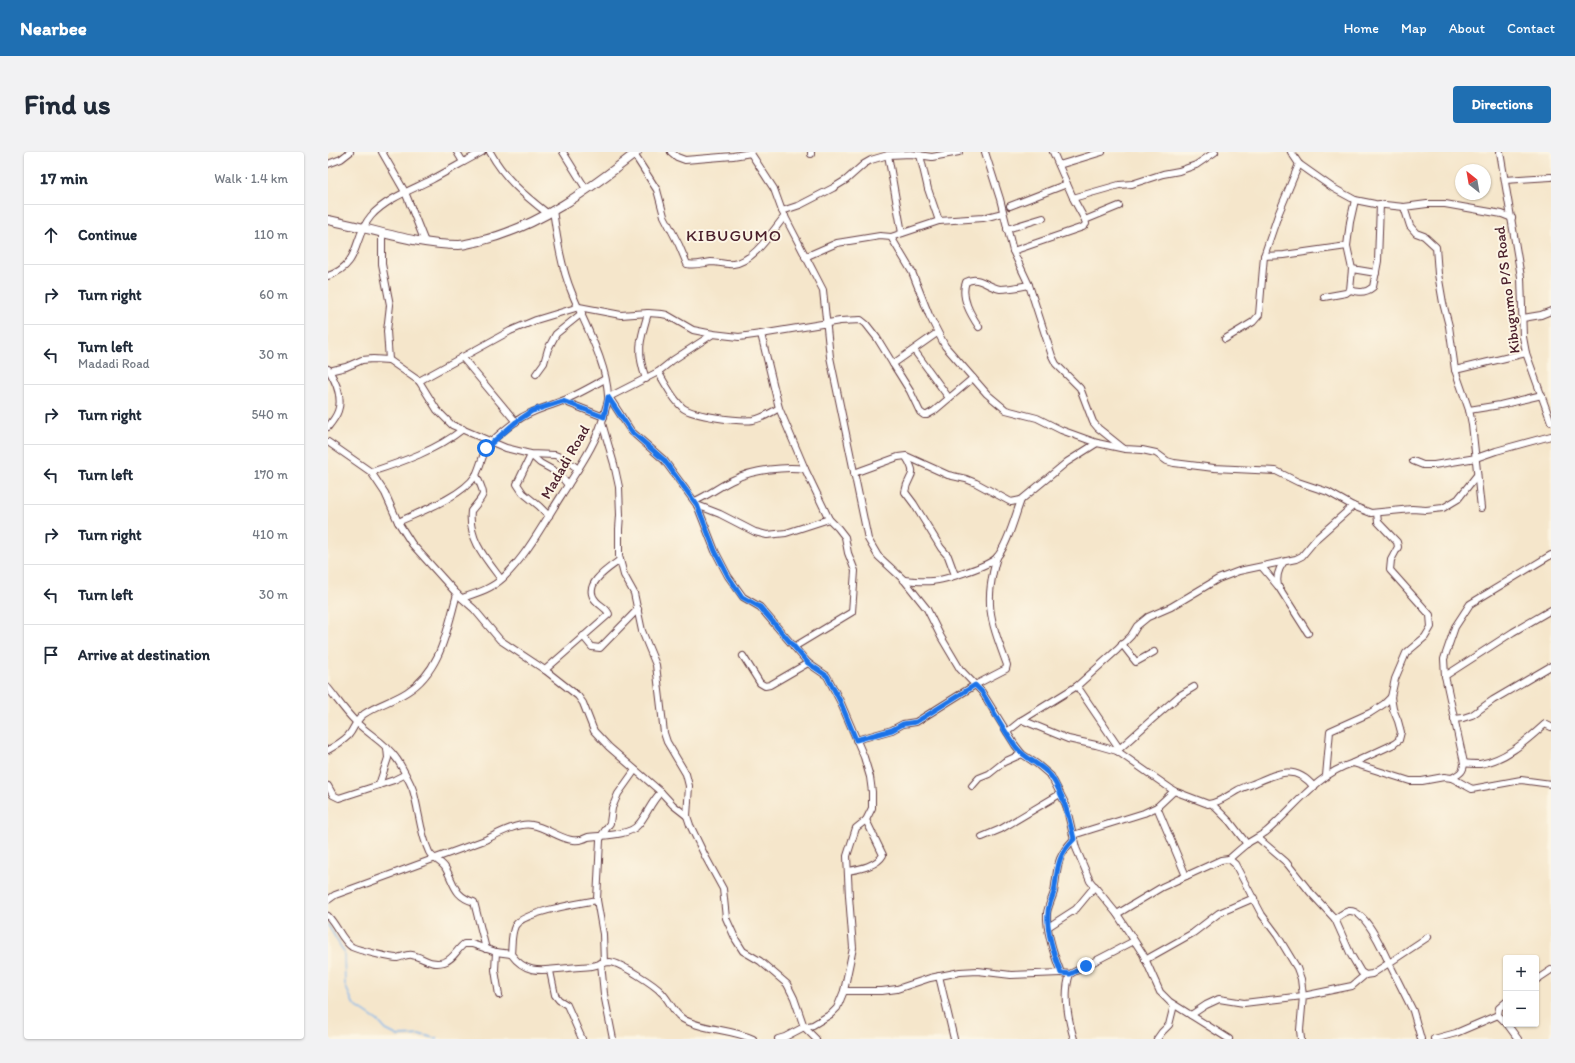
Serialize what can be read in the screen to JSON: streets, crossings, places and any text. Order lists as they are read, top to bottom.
{
  "streets": {
    "street": ["Kibugumo P/S Road", "Madadi Road"]
  },
  "districts": ["KIBUGUMO"],
  "north": "top left",
  "page": {
    "header": "Nearbee",
    "nav": [
      "Home",
      "Map",
      "About",
      "Contact"
    ],
    "buttons": "Directions",
    "title": "Find us",
    "heading": ["17 min", "Walk · 1.4 km"],
    "list": [
      ["Continue", "110 m"],
      ["Turn right", "60 m"],
      ["Turn left", "Madadi Road", "30 m"],
      ["Turn right", "540 m"],
      ["Turn left", "170 m"],
      ["Turn right", "410 m"],
      ["Turn left", "30 m"],
      "Arrive at destination"
    ],
    "map_buttons": ["+", "−"]
  }
}
